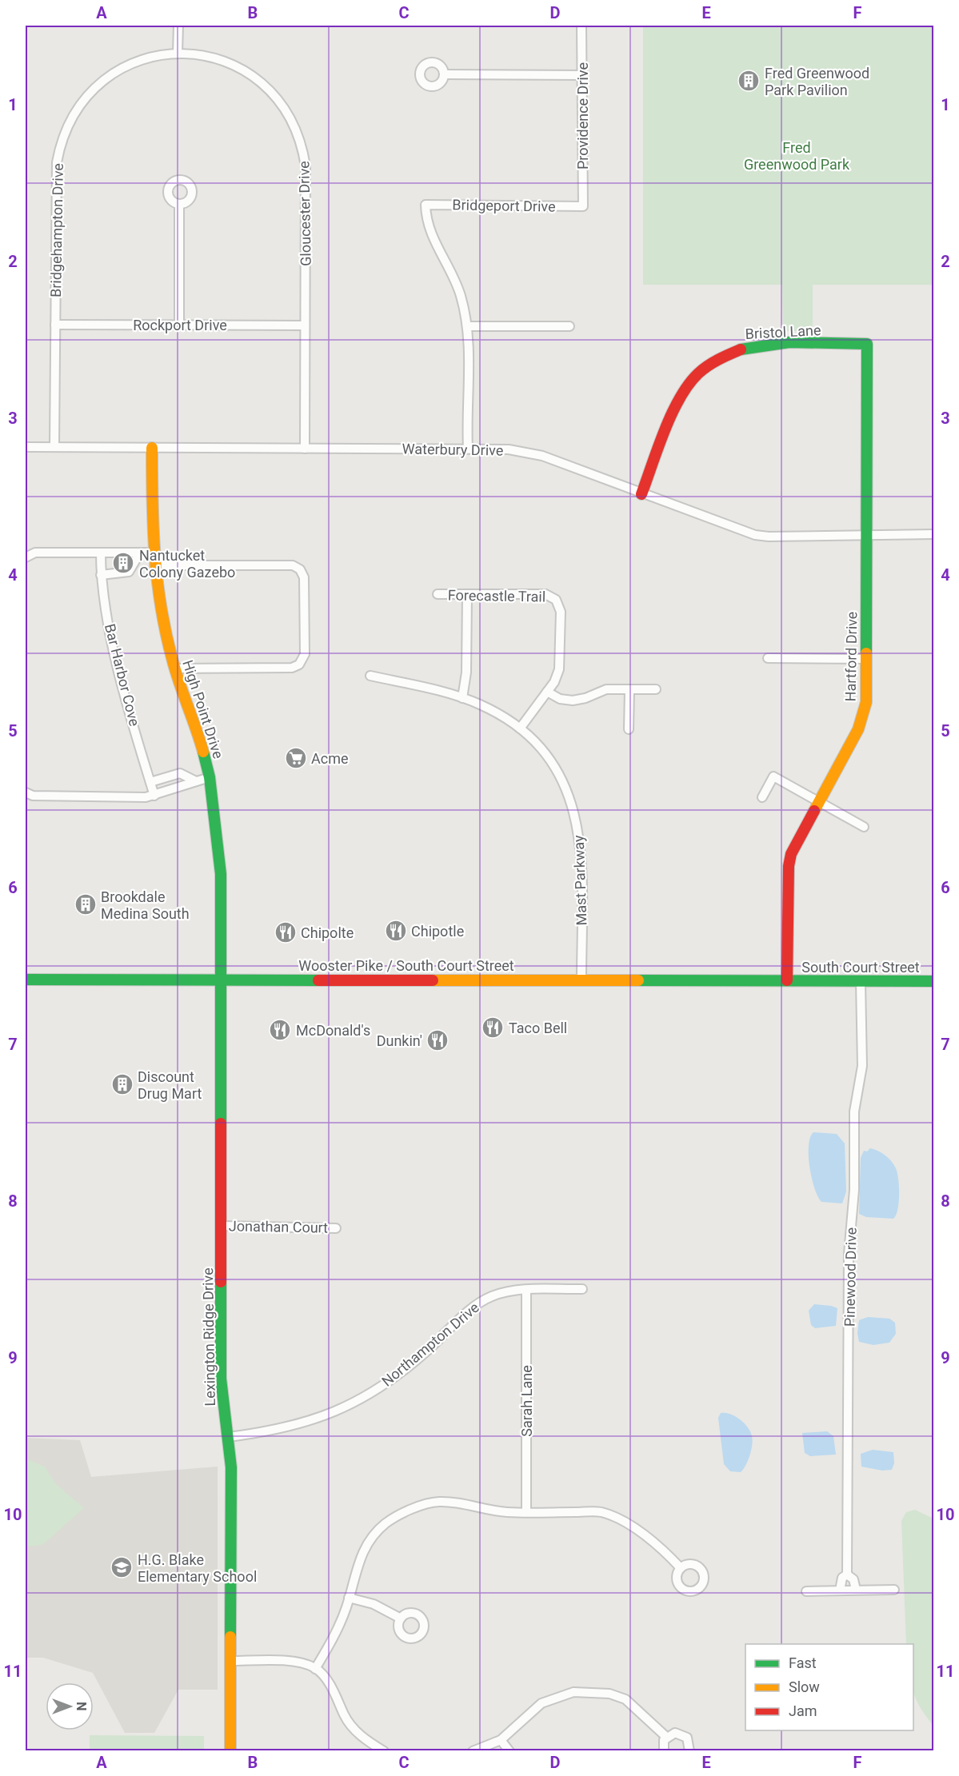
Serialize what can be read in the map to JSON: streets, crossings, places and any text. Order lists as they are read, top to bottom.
{
  "streets": {
    "street": [
      "Providence Drive",
      "Bridgeport Drive",
      "Gloucester Drive",
      "Bridgehampton Drive",
      "Rockport Drive",
      "Bristol Lane",
      "Waterbury Drive",
      "Forecastle Trail",
      "Hartford Drive",
      "Bar Harbor Cove",
      "High Point Drive",
      "Mast Parkway",
      "Wooster Pike / South Court Street",
      "South Court Street",
      "Jonathan Court",
      "Pinewood Drive",
      "Lexington Ridge Drive",
      "Northampton Drive",
      "Sarah Lane"
    ]
  },
  "crossings": [
    ["Providence Drive", "Bridgeport Drive"],
    ["Gloucester Drive", "Bridgehampton Drive"],
    ["Gloucester Drive", "Rockport Drive"],
    ["Gloucester Drive", "Waterbury Drive"],
    ["Bridgehampton Drive", "Rockport Drive"],
    ["Bridgehampton Drive", "Waterbury Drive"],
    ["Bristol Lane", "Waterbury Drive"],
    ["Bristol Lane", "Hartford Drive"],
    ["Waterbury Drive", "Hartford Drive"],
    ["Waterbury Drive", "High Point Drive"],
    ["Forecastle Trail", "Mast Parkway"],
    ["Hartford Drive", "Wooster Pike / South Court Street"],
    ["Hartford Drive", "South Court Street"],
    ["High Point Drive", "Wooster Pike / South Court Street"],
    ["High Point Drive", "Lexington Ridge Drive"],
    ["Mast Parkway", "Wooster Pike / South Court Street"],
    ["Wooster Pike / South Court Street", "South Court Street"],
    ["Wooster Pike / South Court Street", "Lexington Ridge Drive"],
    ["South Court Street", "Pinewood Drive"],
    ["Jonathan Court", "Lexington Ridge Drive"],
    ["Lexington Ridge Drive", "Northampton Drive"],
    ["Northampton Drive", "Sarah Lane"]
  ],
  "parks": ["Fred Greenwood Park"],
  "places": {
    "building": [
      "Fred Greenwood Park Pavilion",
      "Nantucket Colony Gazebo",
      "Brookdale Medina South",
      "Discount Drug Mart"
    ],
    "supermarket": ["Acme"],
    "restaurant": [
      "Chipotle",
      "Chipolte",
      "Taco Bell",
      "McDonald's",
      "Dunkin'"
    ],
    "school or university": ["H.G. Blake Elementary School"]
  },
  "legend": ["Fast", "Slow", "Jam"],
  "north": "right",
  "grid": {
    "columns": [
      "A",
      "B",
      "C",
      "D",
      "E",
      "F"
    ],
    "rows": [
      "1",
      "2",
      "3",
      "4",
      "5",
      "6",
      "7",
      "8",
      "9",
      "10",
      "11"
    ]
  }
}
